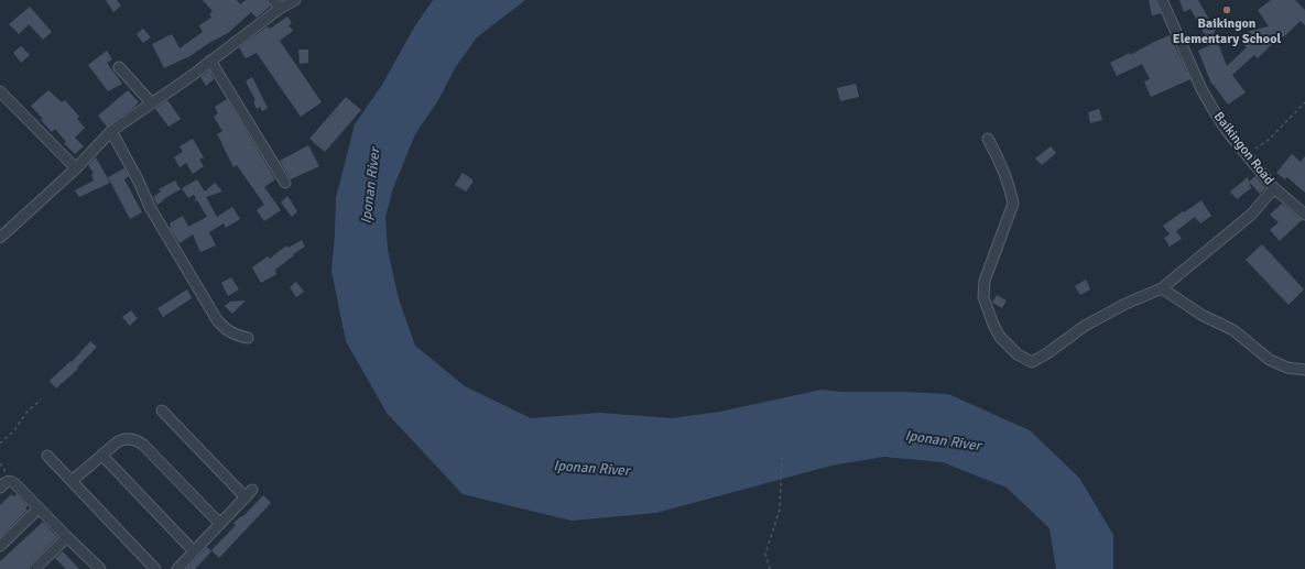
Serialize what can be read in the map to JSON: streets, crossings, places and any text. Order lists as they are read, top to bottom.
{
  "streets": {
    "street": ["Baikingon Road"]
  },
  "water": ["Iponan River"],
  "places": ["Baikingon Elementary School"]
}
